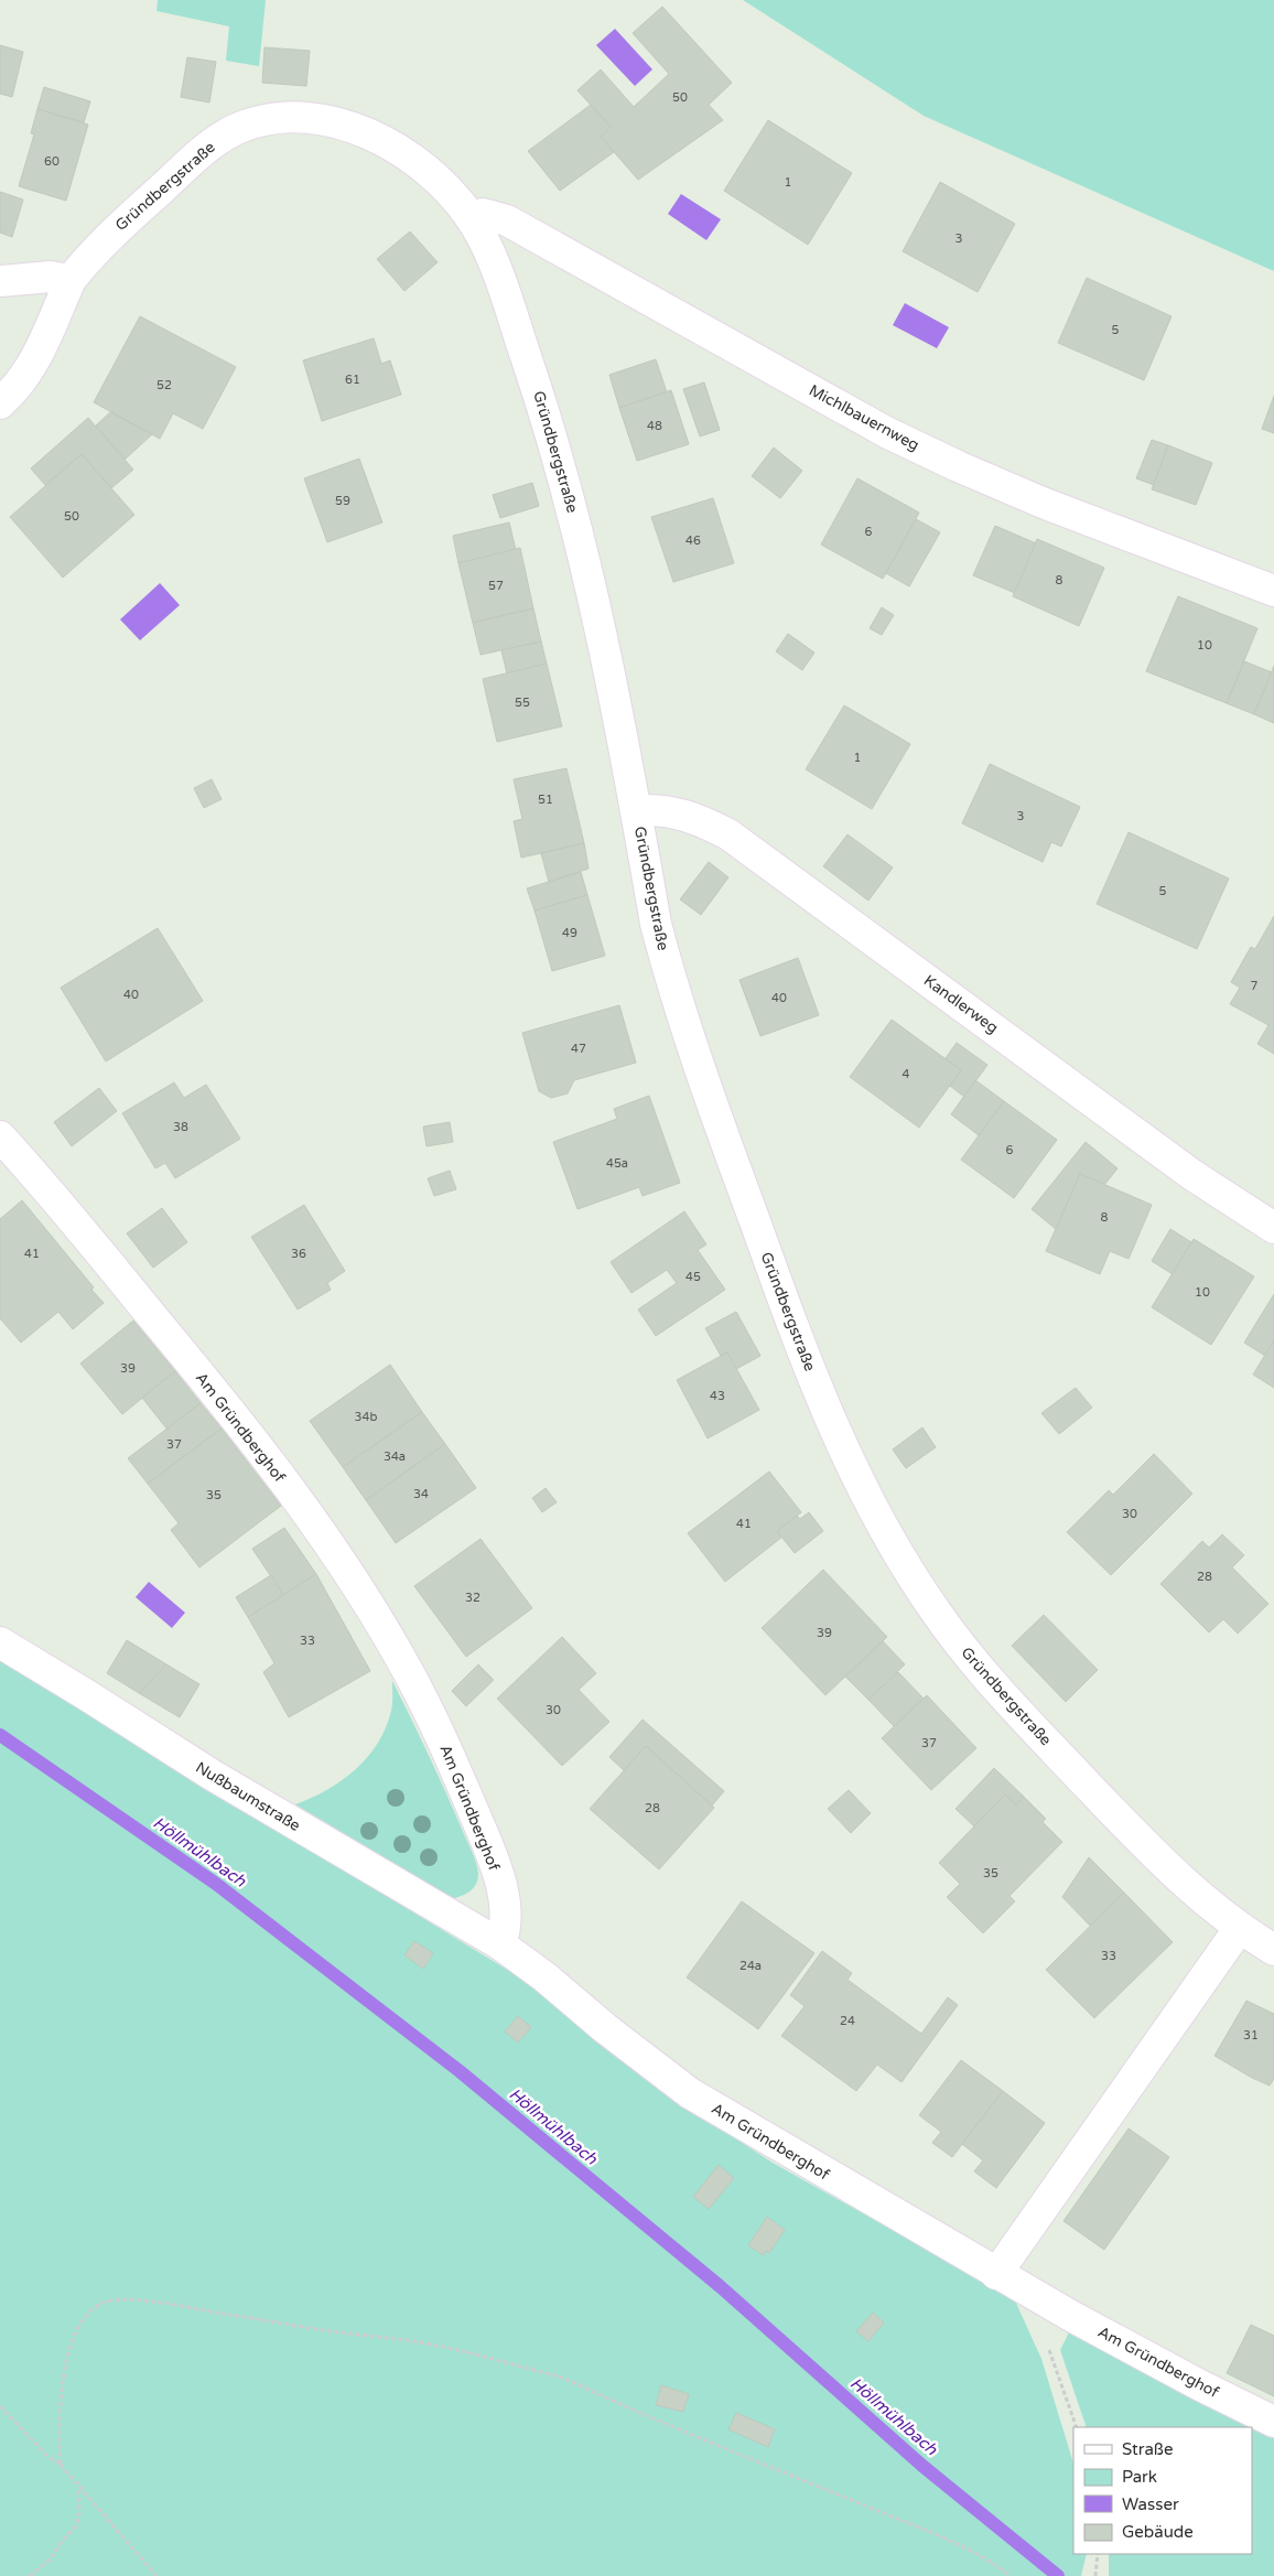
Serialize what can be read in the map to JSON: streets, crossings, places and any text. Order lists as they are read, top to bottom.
{
  "streets": {
    "street": [
      "Gründbergstraße",
      "Michlbauernweg",
      "Kandlerweg",
      "Am Gründberghof",
      "Nußbaumstraße"
    ]
  },
  "crossings": [
    ["Gründbergstraße", "Michlbauernweg"],
    ["Gründbergstraße", "Kandlerweg"],
    ["Am Gründberghof", "Nußbaumstraße"]
  ],
  "water": ["Höllmühlbach"],
  "house_numbers": [
    "50",
    "60",
    "1",
    "3",
    "5",
    "61",
    "52",
    "48",
    "59",
    "50",
    "6",
    "46",
    "8",
    "57",
    "10",
    "55",
    "1",
    "51",
    "3",
    "5",
    "49",
    "7",
    "40",
    "40",
    "47",
    "4",
    "38",
    "6",
    "45a",
    "8",
    "41",
    "36",
    "45",
    "10",
    "39",
    "43",
    "34b",
    "37",
    "34a",
    "34",
    "35",
    "30",
    "41",
    "28",
    "32",
    "39",
    "33",
    "30",
    "37",
    "28",
    "35",
    "33",
    "24a",
    "24",
    "31"
  ],
  "legend": [
    "Straße",
    "Park",
    "Wasser",
    "Gebäude"
  ]
}
